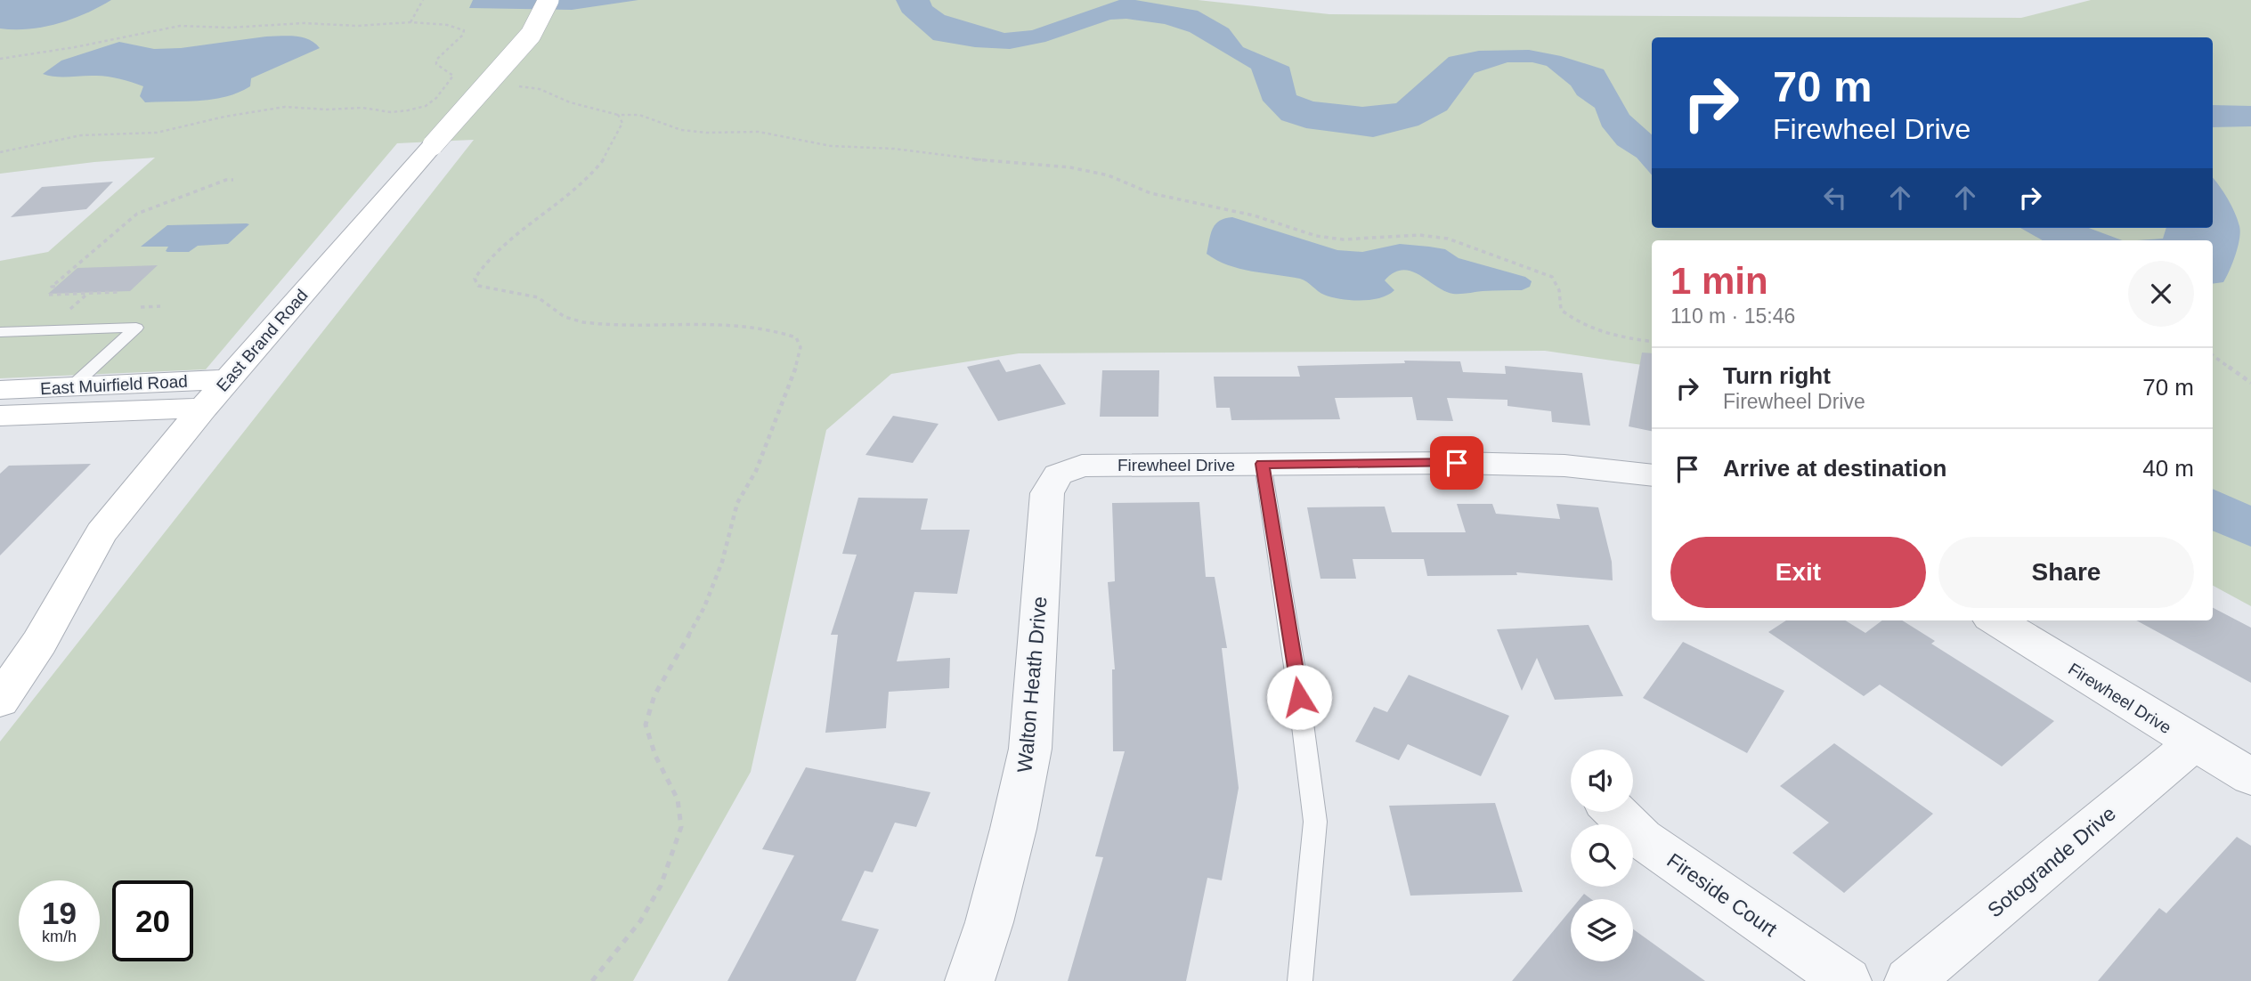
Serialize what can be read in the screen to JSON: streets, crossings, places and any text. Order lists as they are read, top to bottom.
{
  "streets": {
    "main road": ["East Brand Road", "East Muirfield Road"],
    "street": [
      "Firewheel Drive",
      "Walton Heath Drive",
      "Sotogrande Drive",
      "Fireside Court"
    ]
  },
  "crossings": [
    ["East Brand Road", "East Muirfield Road"],
    ["Firewheel Drive", "Walton Heath Drive"],
    ["Firewheel Drive", "Sotogrande Drive"]
  ],
  "page": {
    "turn": ["70 m", "Firewheel Drive"],
    "heading": ["1 min", "110 m · 15:46"],
    "list": [
      {
        "name": "Turn right",
        "note": "Firewheel Drive",
        "value": "70 m"
      },
      {
        "name": "Arrive at destination",
        "value": "40 m"
      }
    ],
    "buttons": ["Exit", "Share"],
    "speed": "19 km/h",
    "limit": "20"
  }
}
